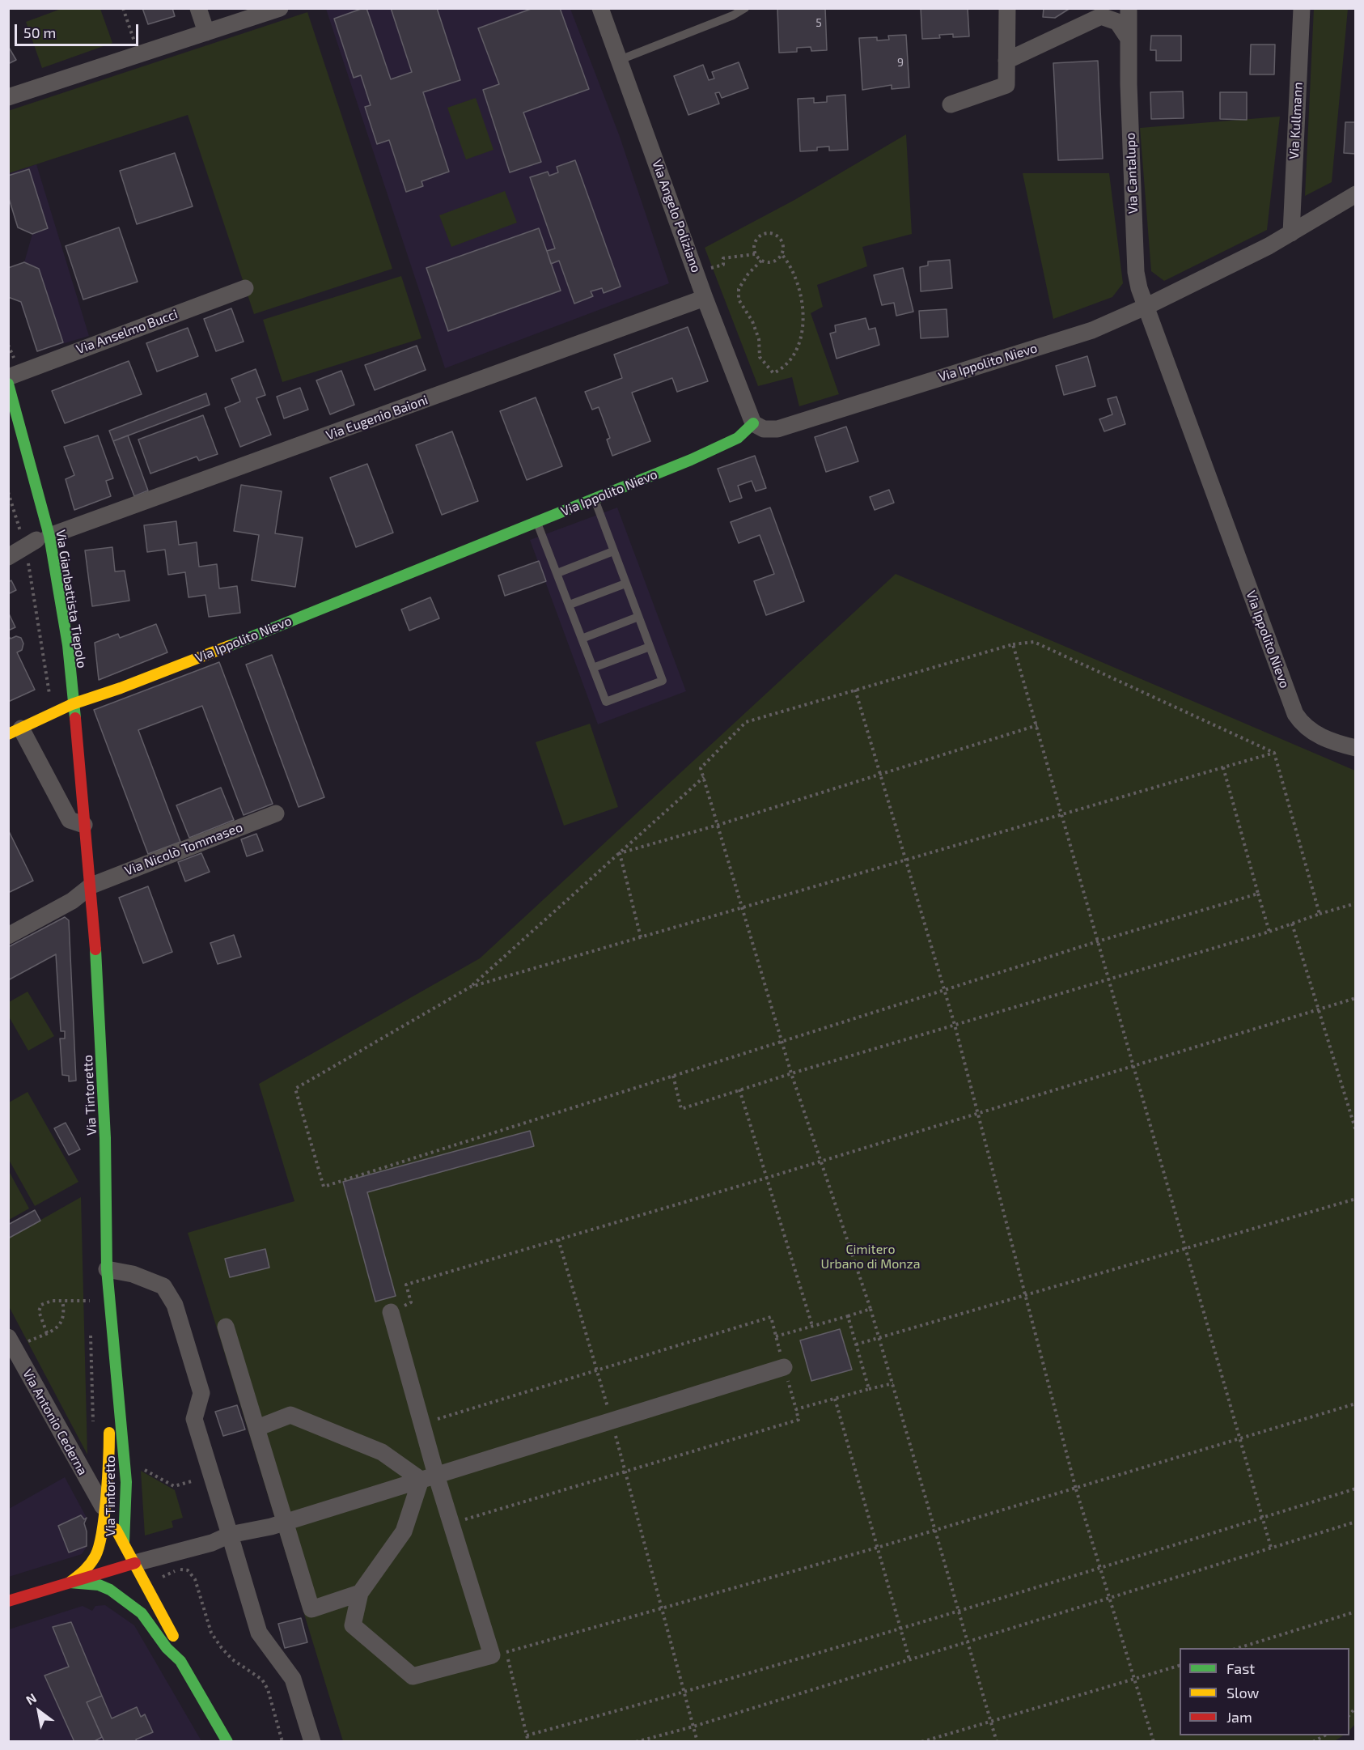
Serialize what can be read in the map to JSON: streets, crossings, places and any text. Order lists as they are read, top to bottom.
{
  "streets": {
    "street": [
      "Via Kullmann",
      "Via Cantalupo",
      "Via Angelo Poliziano",
      "Via Anselmo Bucci",
      "Via Ippolito Nievo",
      "Via Eugenio Baioni",
      "Via Gianbattista Tiepolo",
      "Via Nicolò Tommaseo",
      "Via Tintoretto",
      "Via Antonio Cederna"
    ]
  },
  "crossings": [
    ["Via Kullmann", "Via Ippolito Nievo"],
    ["Via Cantalupo", "Via Ippolito Nievo"],
    ["Via Angelo Poliziano", "Via Ippolito Nievo"],
    ["Via Angelo Poliziano", "Via Eugenio Baioni"],
    ["Via Ippolito Nievo", "Via Gianbattista Tiepolo"],
    ["Via Ippolito Nievo", "Via Tintoretto"],
    ["Via Eugenio Baioni", "Via Gianbattista Tiepolo"],
    ["Via Gianbattista Tiepolo", "Via Tintoretto"],
    ["Via Nicolò Tommaseo", "Via Tintoretto"],
    ["Via Tintoretto", "Via Antonio Cederna"]
  ],
  "parks": ["Cimitero Urbano di Monza"],
  "house_numbers": ["5", "9"],
  "legend": ["Fast", "Slow", "Jam"],
  "scale_bar": "50 m",
  "north": "top left"
}
